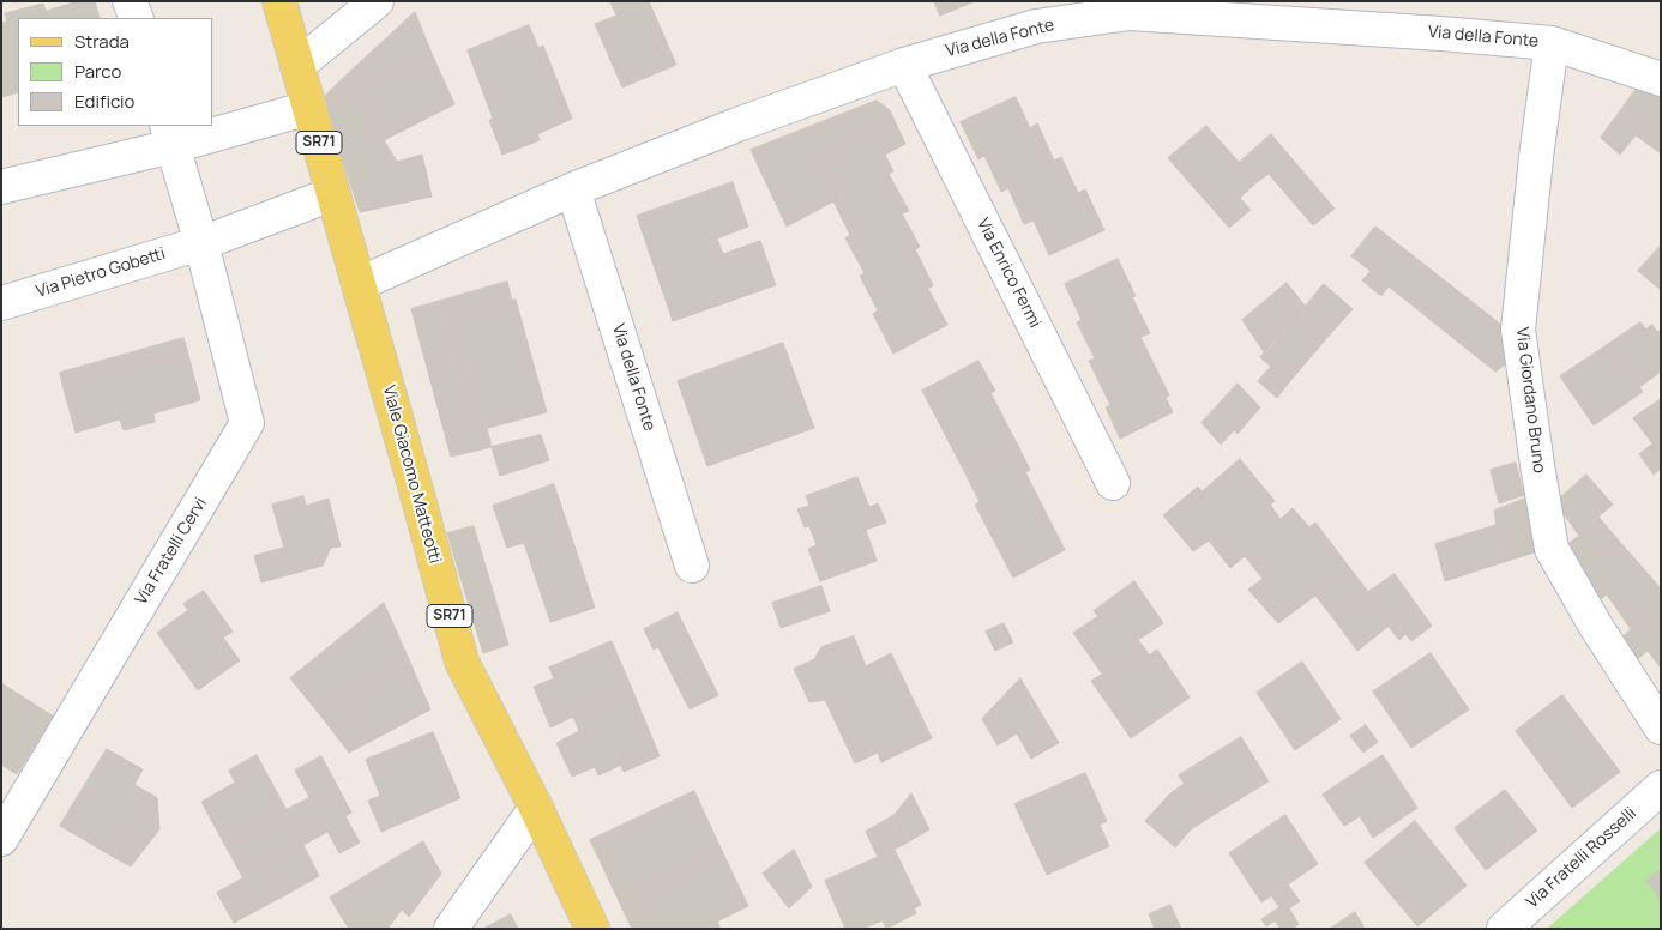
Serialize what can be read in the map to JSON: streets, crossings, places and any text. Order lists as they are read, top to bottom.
{
  "streets": {
    "main road": ["SR71", "Viale Giacomo Matteotti"],
    "street": [
      "Via della Fonte",
      "Via Pietro Gobetti",
      "Via Enrico Fermi",
      "Via Giordano Bruno",
      "Via Fratelli Cervi",
      "Via Fratelli Rosselli"
    ]
  },
  "crossings": [
    ["Via della Fonte", "Via Enrico Fermi"],
    ["Via della Fonte", "Via Giordano Bruno"],
    ["Via della Fonte", "Viale Giacomo Matteotti"],
    ["Via Pietro Gobetti", "Viale Giacomo Matteotti"],
    ["Via Pietro Gobetti", "Via Fratelli Cervi"]
  ],
  "legend": ["Strada", "Parco", "Edificio"]
}
